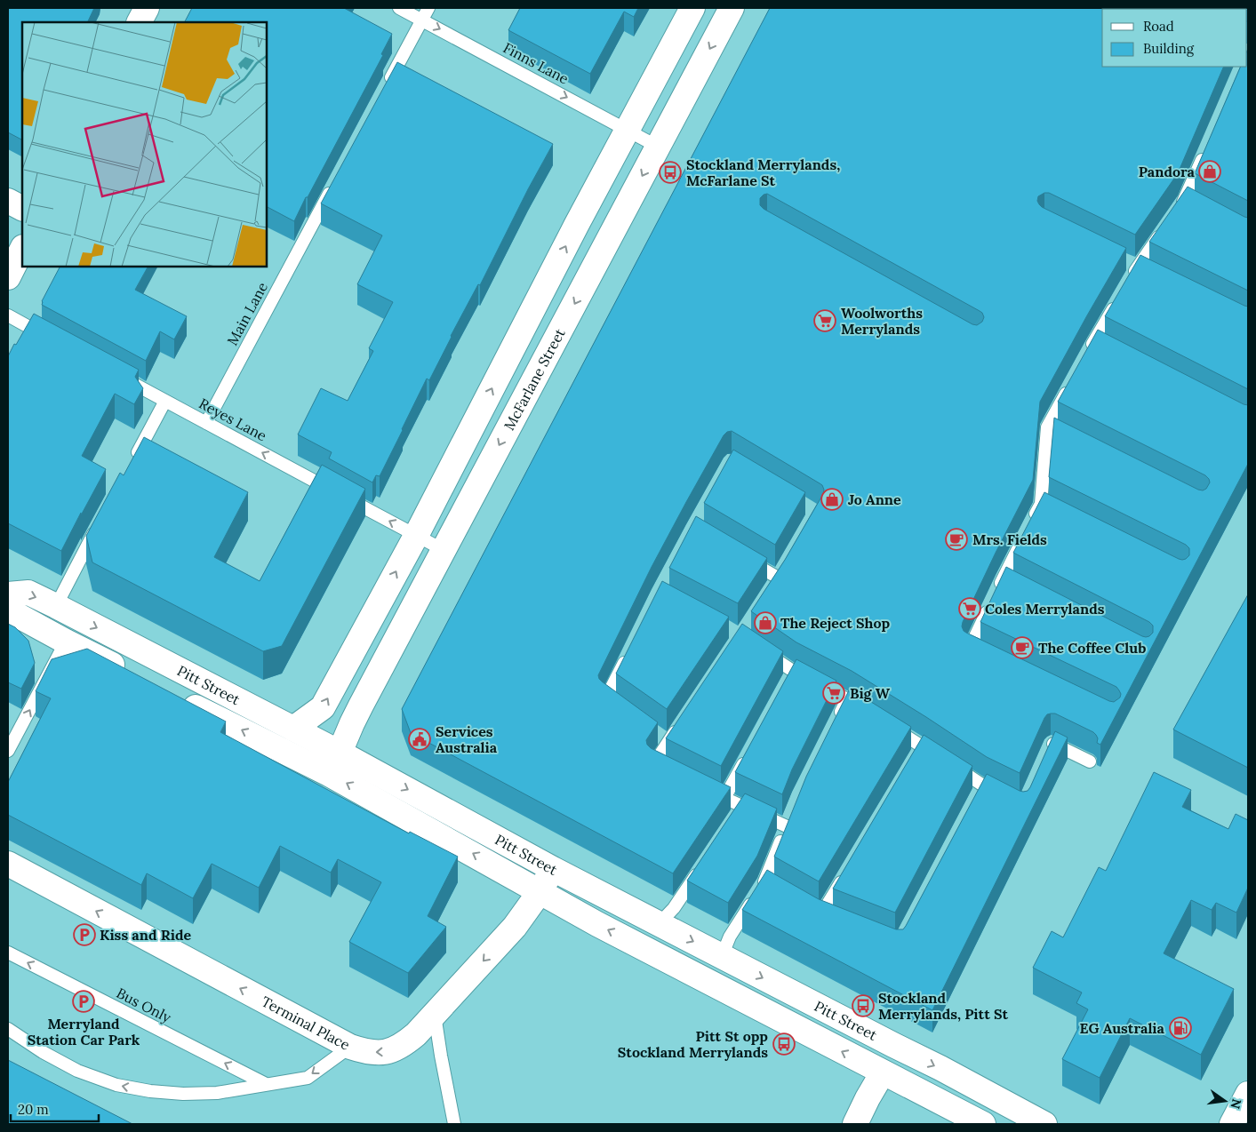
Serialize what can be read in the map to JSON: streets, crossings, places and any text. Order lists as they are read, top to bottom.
{
  "streets": {
    "street": ["McFarlane Street", "Pitt Street", "Terminal Place"],
    "lane": [
      "Finns Lane",
      "Main Lane",
      "Reyes Lane",
      "Bus Only"
    ]
  },
  "crossings": [
    ["Finns Lane", "McFarlane Street"],
    ["Main Lane", "Reyes Lane"],
    ["McFarlane Street", "Reyes Lane"],
    ["McFarlane Street", "Pitt Street"],
    ["Pitt Street", "Terminal Place"]
  ],
  "one_way": ["Finns Lane", "Reyes Lane", "Terminal Place"],
  "places": {
    "shop": ["Pandora", "Jo Anne", "The Reject Shop"],
    "bus stop": ["Stockland Merrylands, McFarlane St", "Stockland Merrylands, Pitt St", "Pitt St opp Stockland Merrylands"],
    "supermarket": ["Woolworths Merrylands", "Coles Merrylands", "Big W"],
    "cafe": ["Mrs. Fields", "The Coffee Club"],
    "public building": ["Services Australia"],
    "parking": ["Kiss and Ride", "Merryland Station Car Park"],
    "fuel station": ["EG Australia"]
  },
  "legend": ["Road", "Building"],
  "scale_bar": "20 m",
  "north": "right"
}
